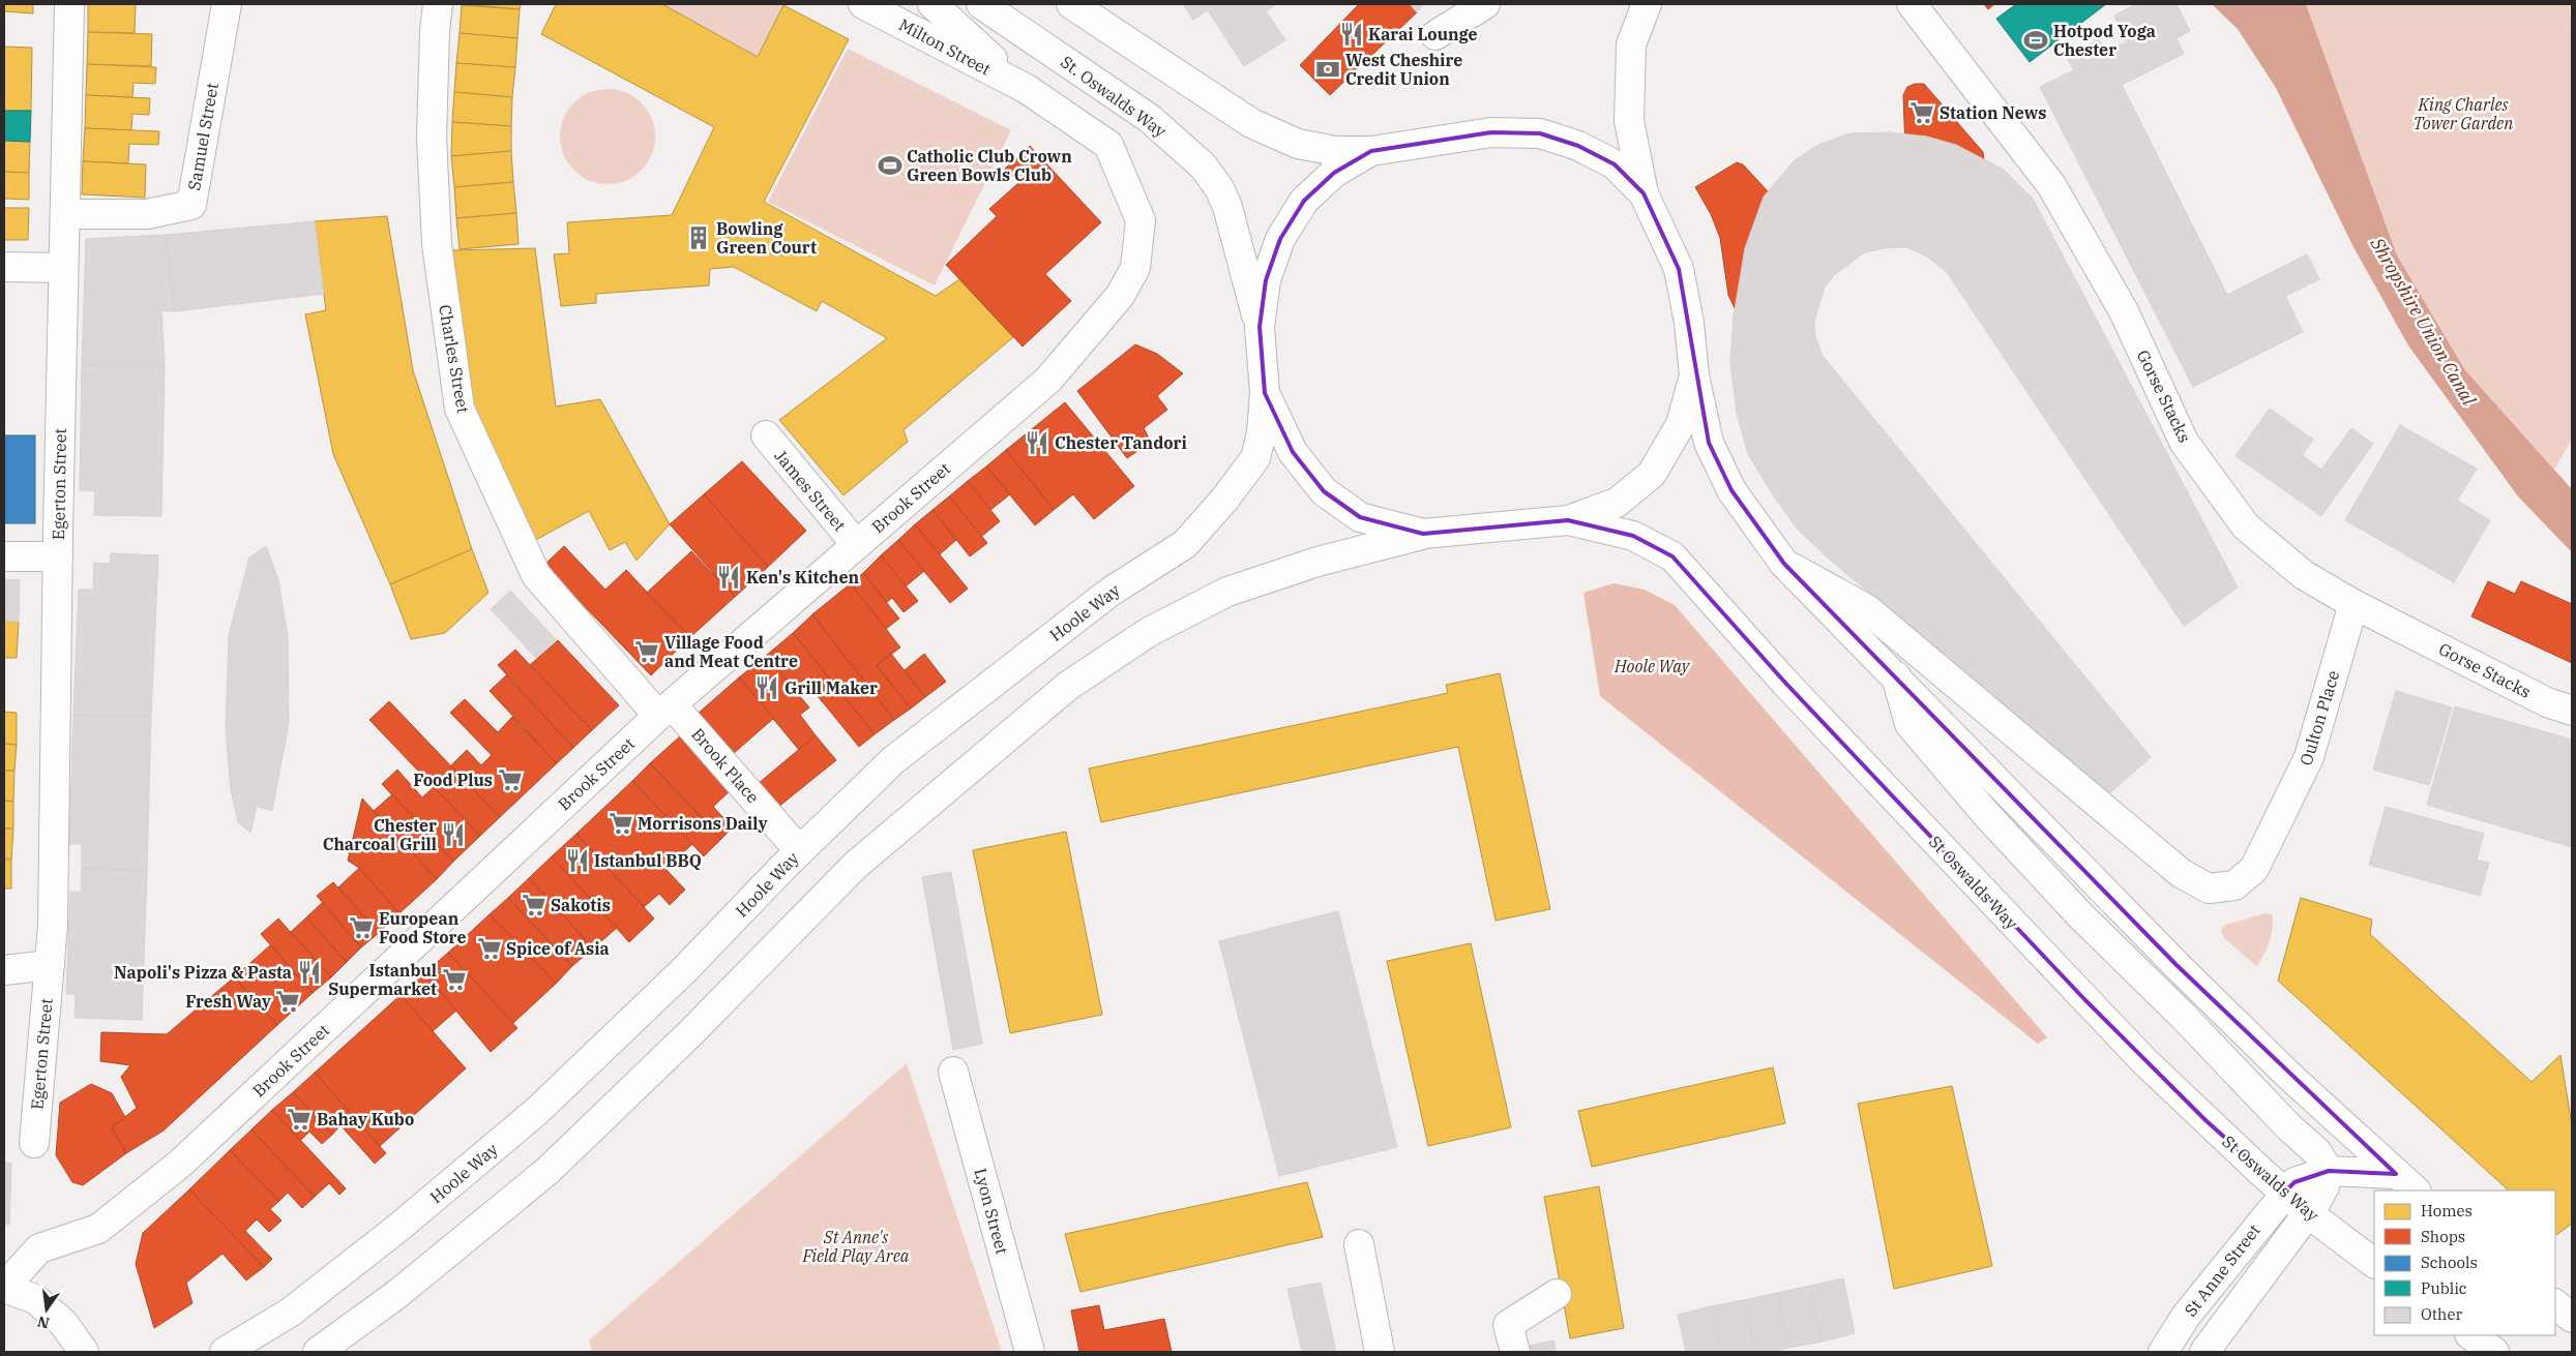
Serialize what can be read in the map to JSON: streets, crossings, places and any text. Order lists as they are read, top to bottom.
{
  "streets": {
    "main road": [
      "Milton Street",
      "St. Oswalds Way",
      "Samuel Street",
      "Charles Street",
      "Gorse Stacks",
      "Egerton Street",
      "James Street",
      "Brook Street",
      "Hoole Way",
      "Oulton Place",
      "Brook Place",
      "St Oswalds Way",
      "Lyon Street",
      "St Anne Street"
    ]
  },
  "crossings": [
    ["Milton Street", "Brook Street"],
    ["Samuel Street", "Egerton Street"],
    ["Charles Street", "Brook Street"],
    ["Charles Street", "Brook Place"],
    ["Gorse Stacks", "Oulton Place"],
    ["James Street", "Brook Street"],
    ["Brook Street", "Brook Place"],
    ["Hoole Way", "Brook Place"],
    ["St Oswalds Way", "St Anne Street"]
  ],
  "water": ["Shropshire Union Canal"],
  "parks": ["King Charles Tower Garden", "Hoole Way", "St Anne's Field Play Area"],
  "places": {
    "restaurant": [
      "Karai Lounge",
      "Chester Tandori",
      "Ken's Kitchen",
      "Grill Maker",
      "Chester Charcoal Grill",
      "Istanbul BBQ",
      "Napoli's Pizza & Pasta"
    ],
    "sports": ["Hotpod Yoga Chester", "Catholic Club Crown Green Bowls Club"],
    "bank": ["West Cheshire Credit Union"],
    "supermarket": [
      "Station News",
      "Village Food and Meat Centre",
      "Food Plus",
      "Morrisons Daily",
      "Sakotis",
      "European Food Store",
      "Spice of Asia",
      "Istanbul Supermarket",
      "Fresh Way",
      "Bahay Kubo"
    ],
    "building": ["Bowling Green Court"]
  },
  "legend": [
    "Homes",
    "Shops",
    "Schools",
    "Public",
    "Other"
  ],
  "north": "bottom"
}
